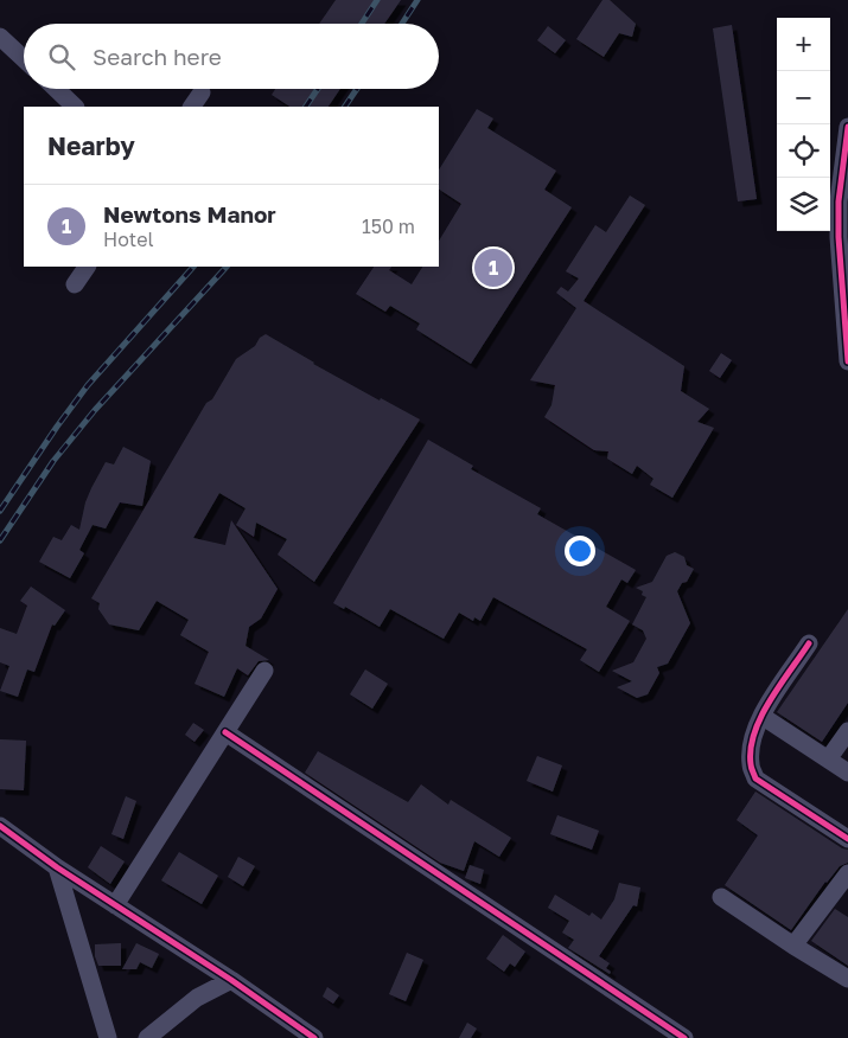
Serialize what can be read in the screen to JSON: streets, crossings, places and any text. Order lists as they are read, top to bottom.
{
  "page": {
    "map_buttons": ["+", "−"],
    "search": "Search here",
    "heading": "Nearby",
    "list": [
      {
        "mark": "1",
        "name": "Newtons Manor",
        "note": "Hotel",
        "value": "150 m"
      }
    ],
    "pins": "1"
  }
}
